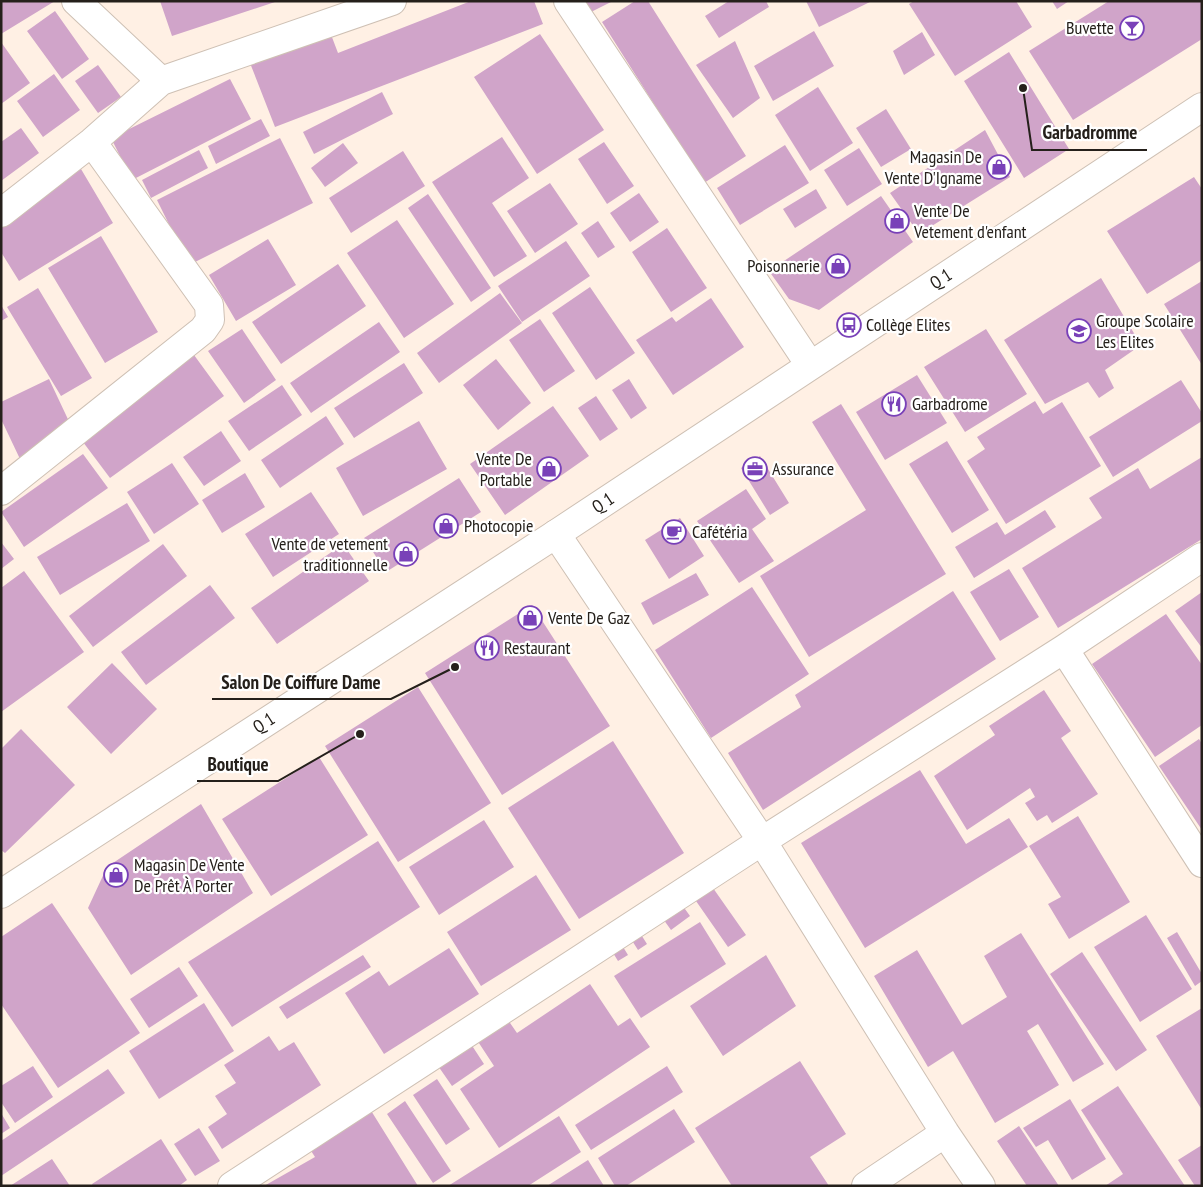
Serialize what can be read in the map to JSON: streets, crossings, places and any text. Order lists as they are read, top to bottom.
{
  "streets": {
    "street": ["Q 1"]
  },
  "places": {
    "bar": ["Buvette"],
    "other": ["Garbadromme", "Salon De Coiffure Dame", "Boutique"],
    "shop": [
      "Magasin De Vente D'Igname",
      "Vente De Vetement d'enfant",
      "Poisonnerie",
      "Vente De Portable",
      "Photocopie",
      "Vente de vetement traditionnelle",
      "Vente De Gaz",
      "Magasin De Vente De Prêt À Porter"
    ],
    "bus stop": ["Collège Elites"],
    "school or university": ["Groupe Scolaire Les Elites"],
    "restaurant": ["Garbadrome", "Restaurant"],
    "office": ["Assurance"],
    "cafe": ["Cafétéria"]
  }
}
